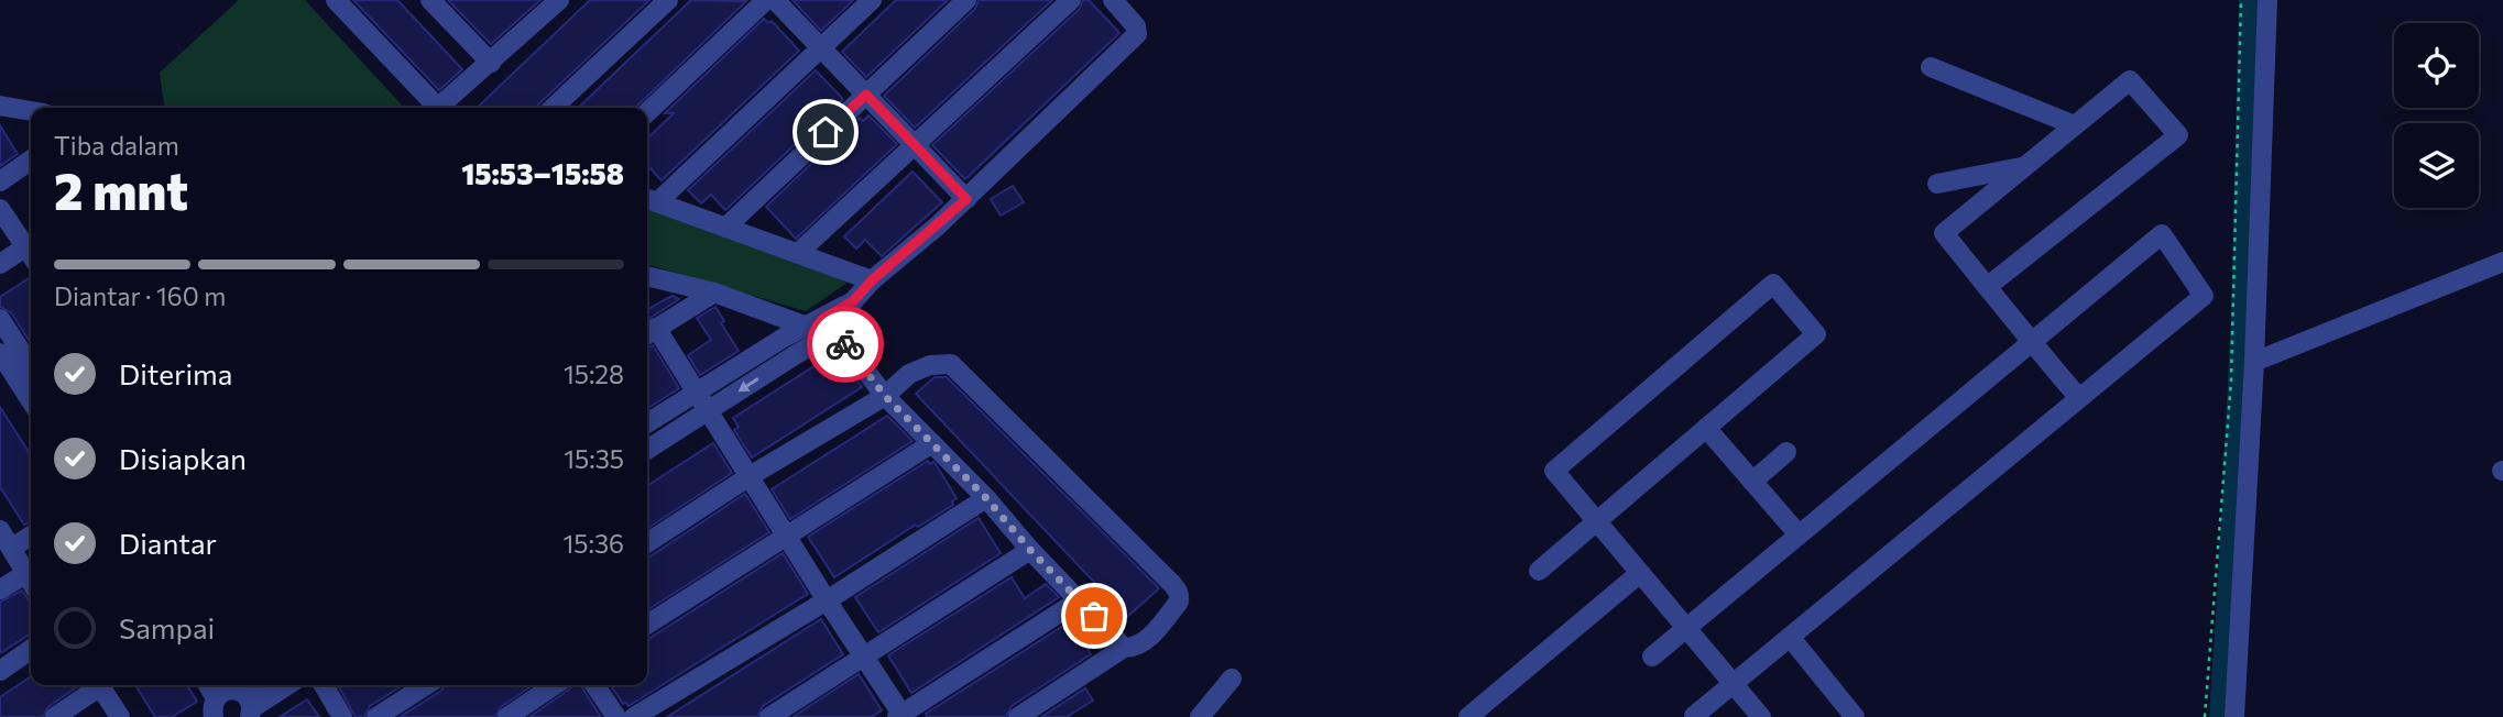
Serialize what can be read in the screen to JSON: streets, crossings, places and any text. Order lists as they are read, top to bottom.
{
  "page": {
    "heading": ["2 mnt", "Tiba dalam", "15:53–15:58"],
    "bar": "Diantar · 160 m",
    "list": [
      ["Diterima", "15:28"],
      ["Disiapkan", "15:35"],
      ["Diantar", "15:36"],
      "Sampai"
    ]
  }
}
